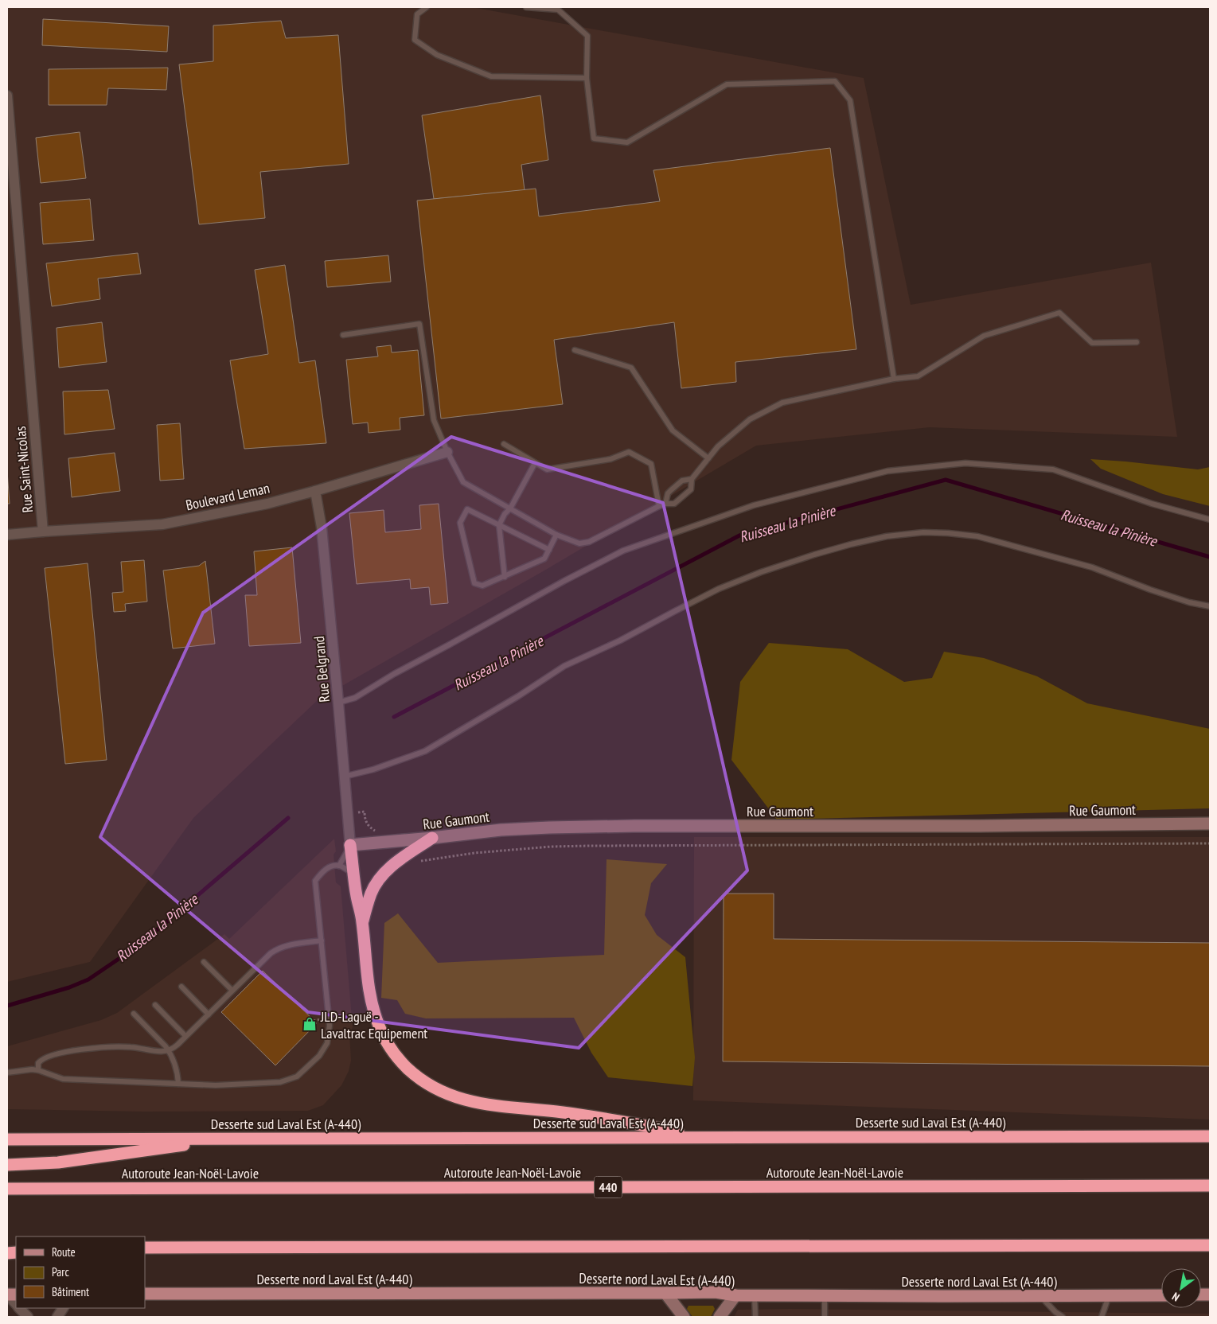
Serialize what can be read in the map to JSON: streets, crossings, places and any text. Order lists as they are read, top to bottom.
{
  "streets": {
    "highway": ["Desserte sud Laval Est (A-440)", "Autoroute Jean-Noël-Lavoie", "440"],
    "main road": ["Desserte nord Laval Est (A-440)"],
    "street": [
      "Rue Saint-Nicolas",
      "Boulevard Leman",
      "Rue Belgrand",
      "Rue Gaumont"
    ]
  },
  "crossings": [
    ["Rue Saint-Nicolas", "Boulevard Leman"],
    ["Boulevard Leman", "Rue Belgrand"],
    ["Rue Belgrand", "Rue Gaumont"]
  ],
  "water": ["Ruisseau la Pinière"],
  "places": {
    "shop": ["JLD-Laguë - Lavaltrac Equipement"]
  },
  "legend": ["Route", "Parc", "Bâtiment"],
  "north": "bottom left"
}
